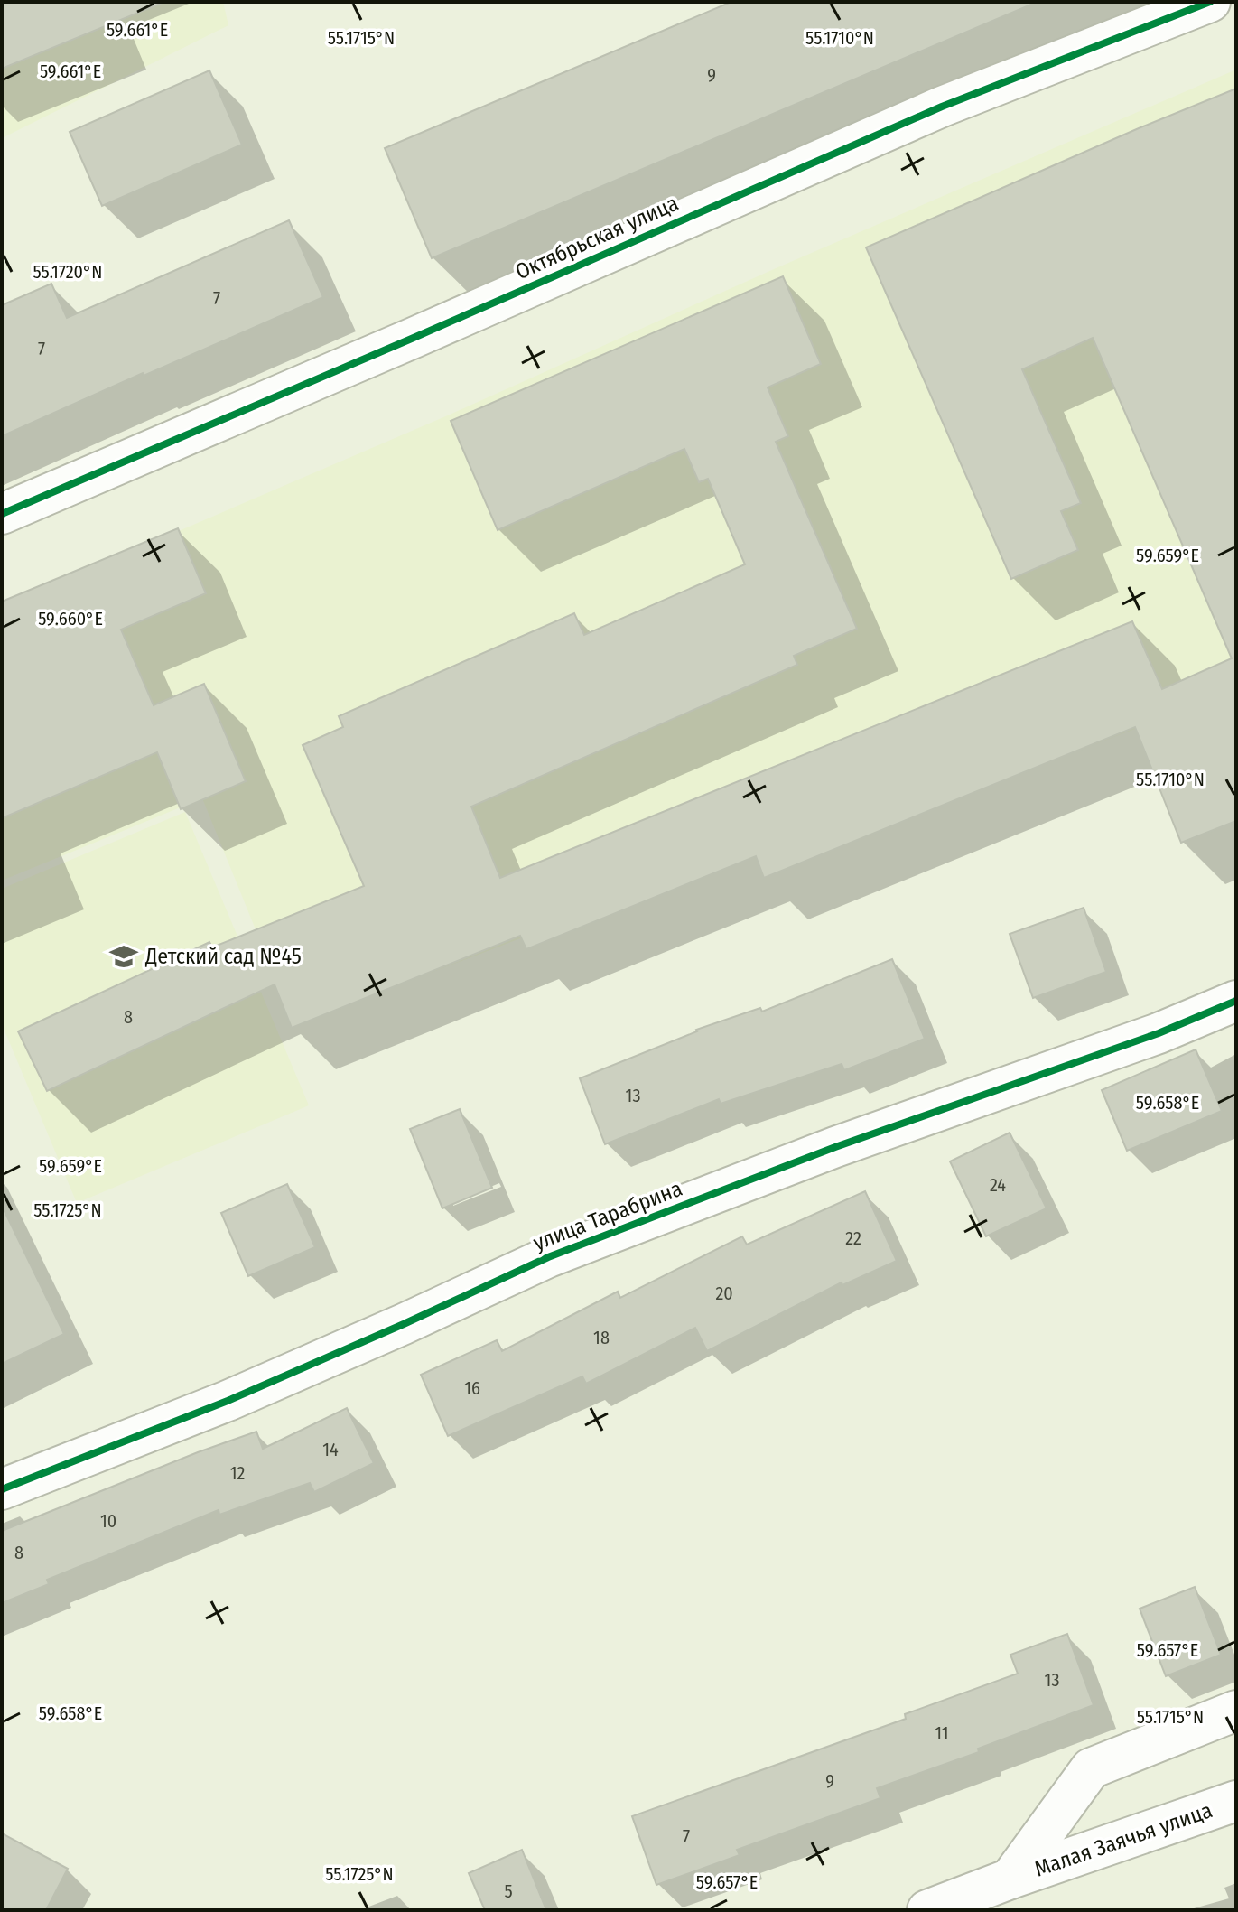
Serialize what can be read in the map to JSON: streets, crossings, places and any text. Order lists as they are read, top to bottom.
{
  "streets": {
    "street": ["Октябрьская улица", "улица Тарабрина", "Малая Заячья улица"]
  },
  "places": {
    "school or university": ["Детский сад №45"]
  },
  "house_numbers": [
    "9",
    "7",
    "7",
    "8",
    "13",
    "24",
    "22",
    "20",
    "18",
    "16",
    "14",
    "12",
    "10",
    "8",
    "13",
    "11",
    "9",
    "7",
    "5"
  ],
  "coordinates": [
    "59.661°E",
    "55.1715°N",
    "55.1710°N",
    "55.1720°N",
    "59.659°E",
    "59.660°E",
    "59.658°E",
    "55.1725°N",
    "59.657°E"
  ]
}
